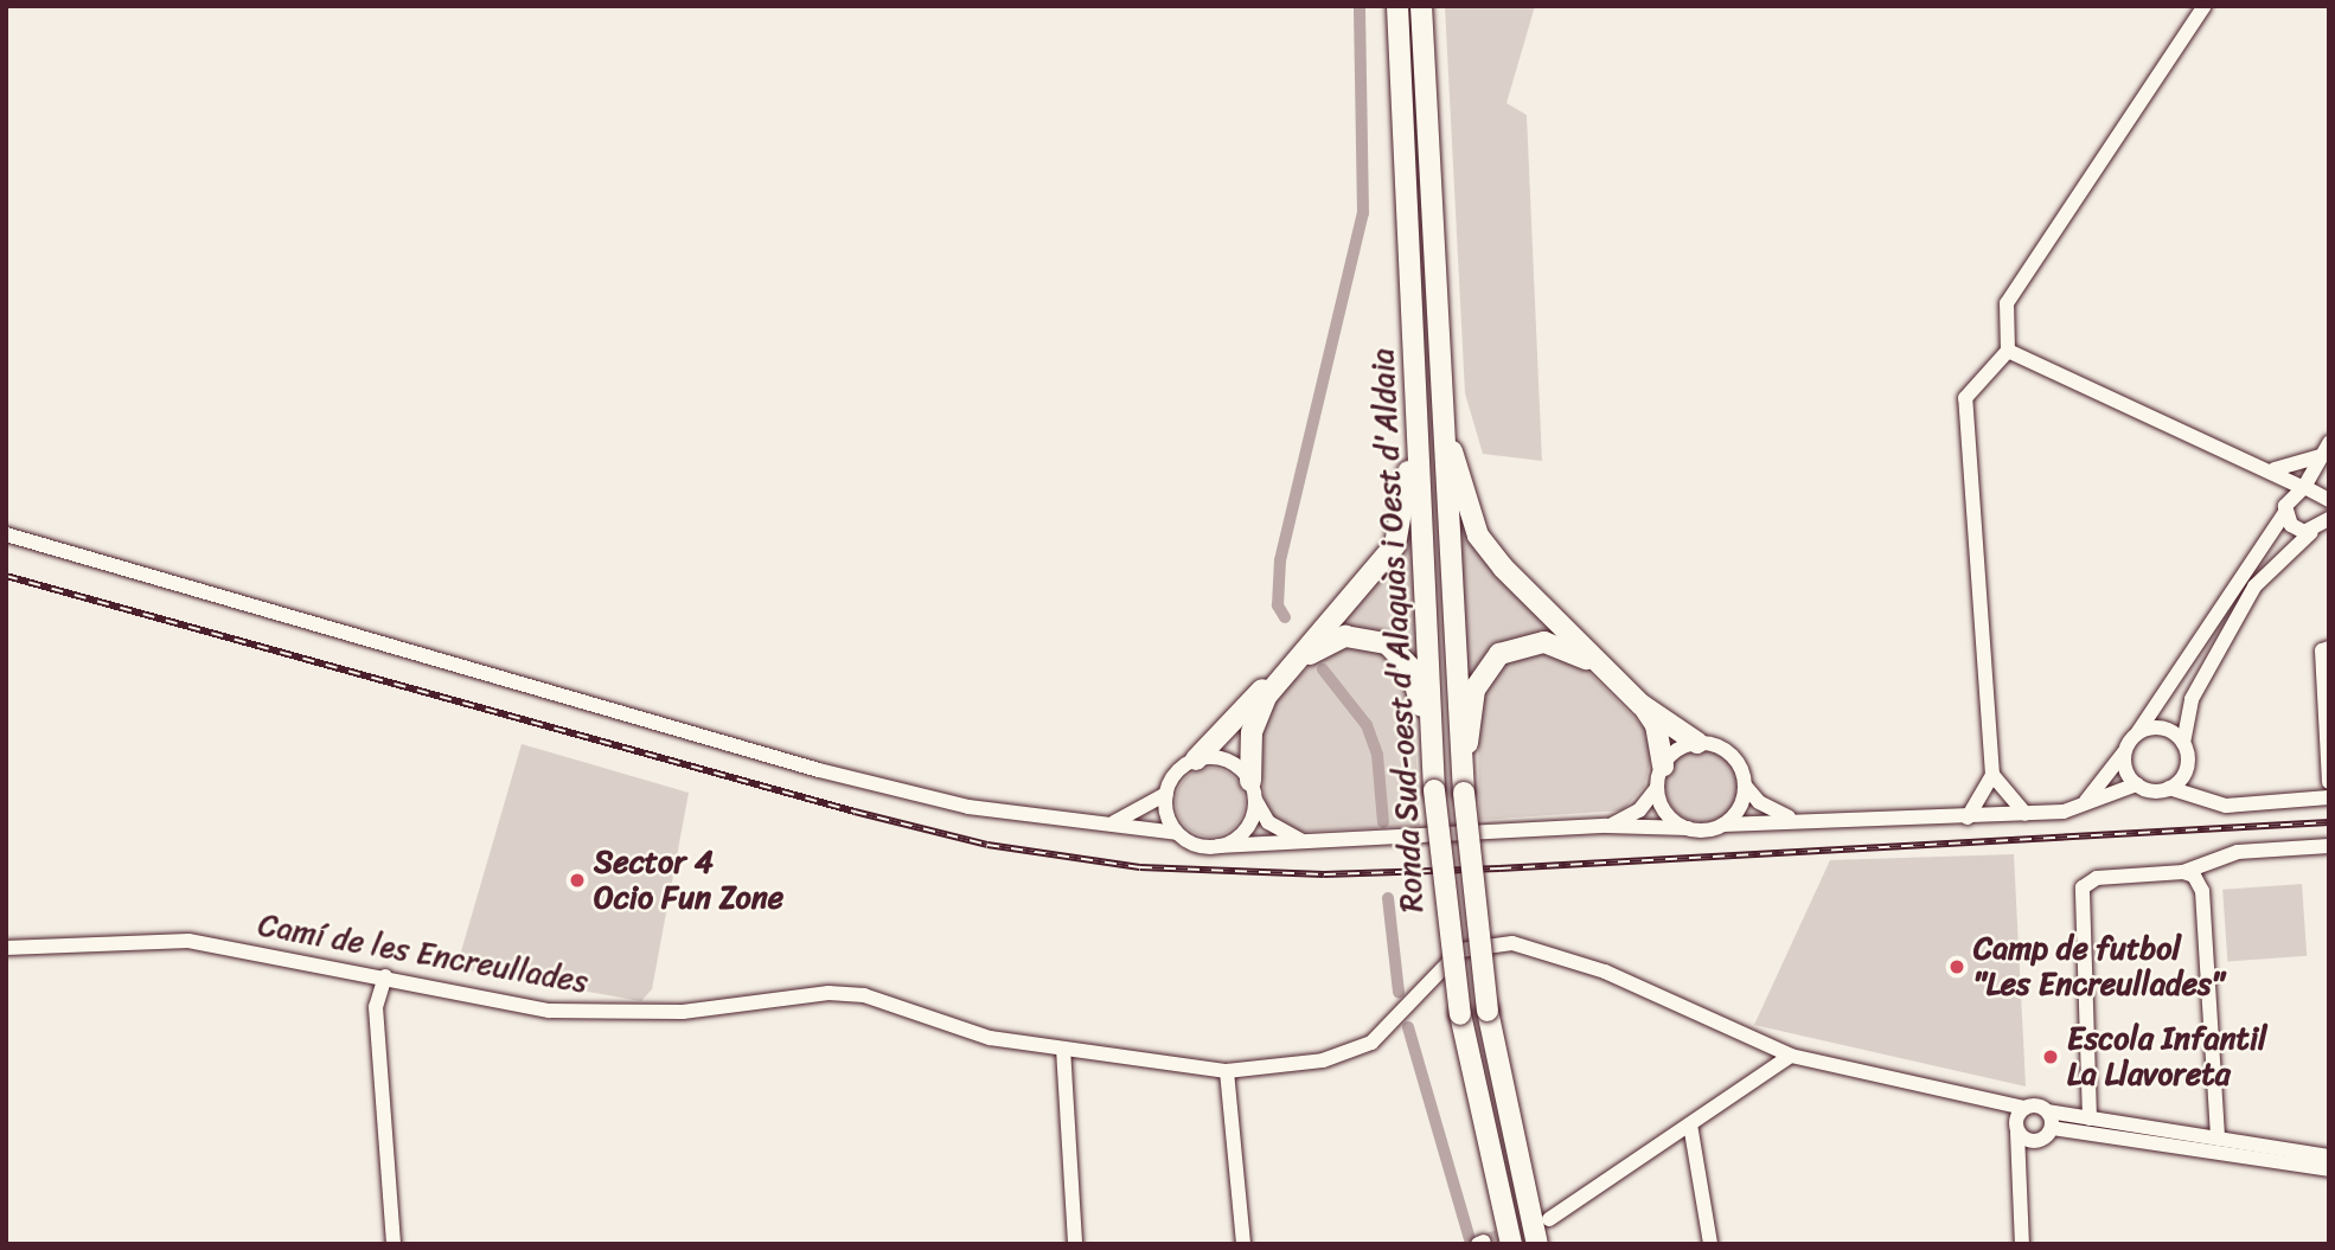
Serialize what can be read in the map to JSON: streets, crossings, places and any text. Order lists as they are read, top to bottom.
{
  "streets": {
    "main road": ["Ronda Sud-oest d'Alaquàs i Oest d'Aldaia"],
    "street": ["Camí de les Encreullades"]
  },
  "places": ["Sector 4 Ocio Fun Zone", "Camp de futbol \"Les Encreullades\"", "Escola Infantil La Llavoreta"]
}
